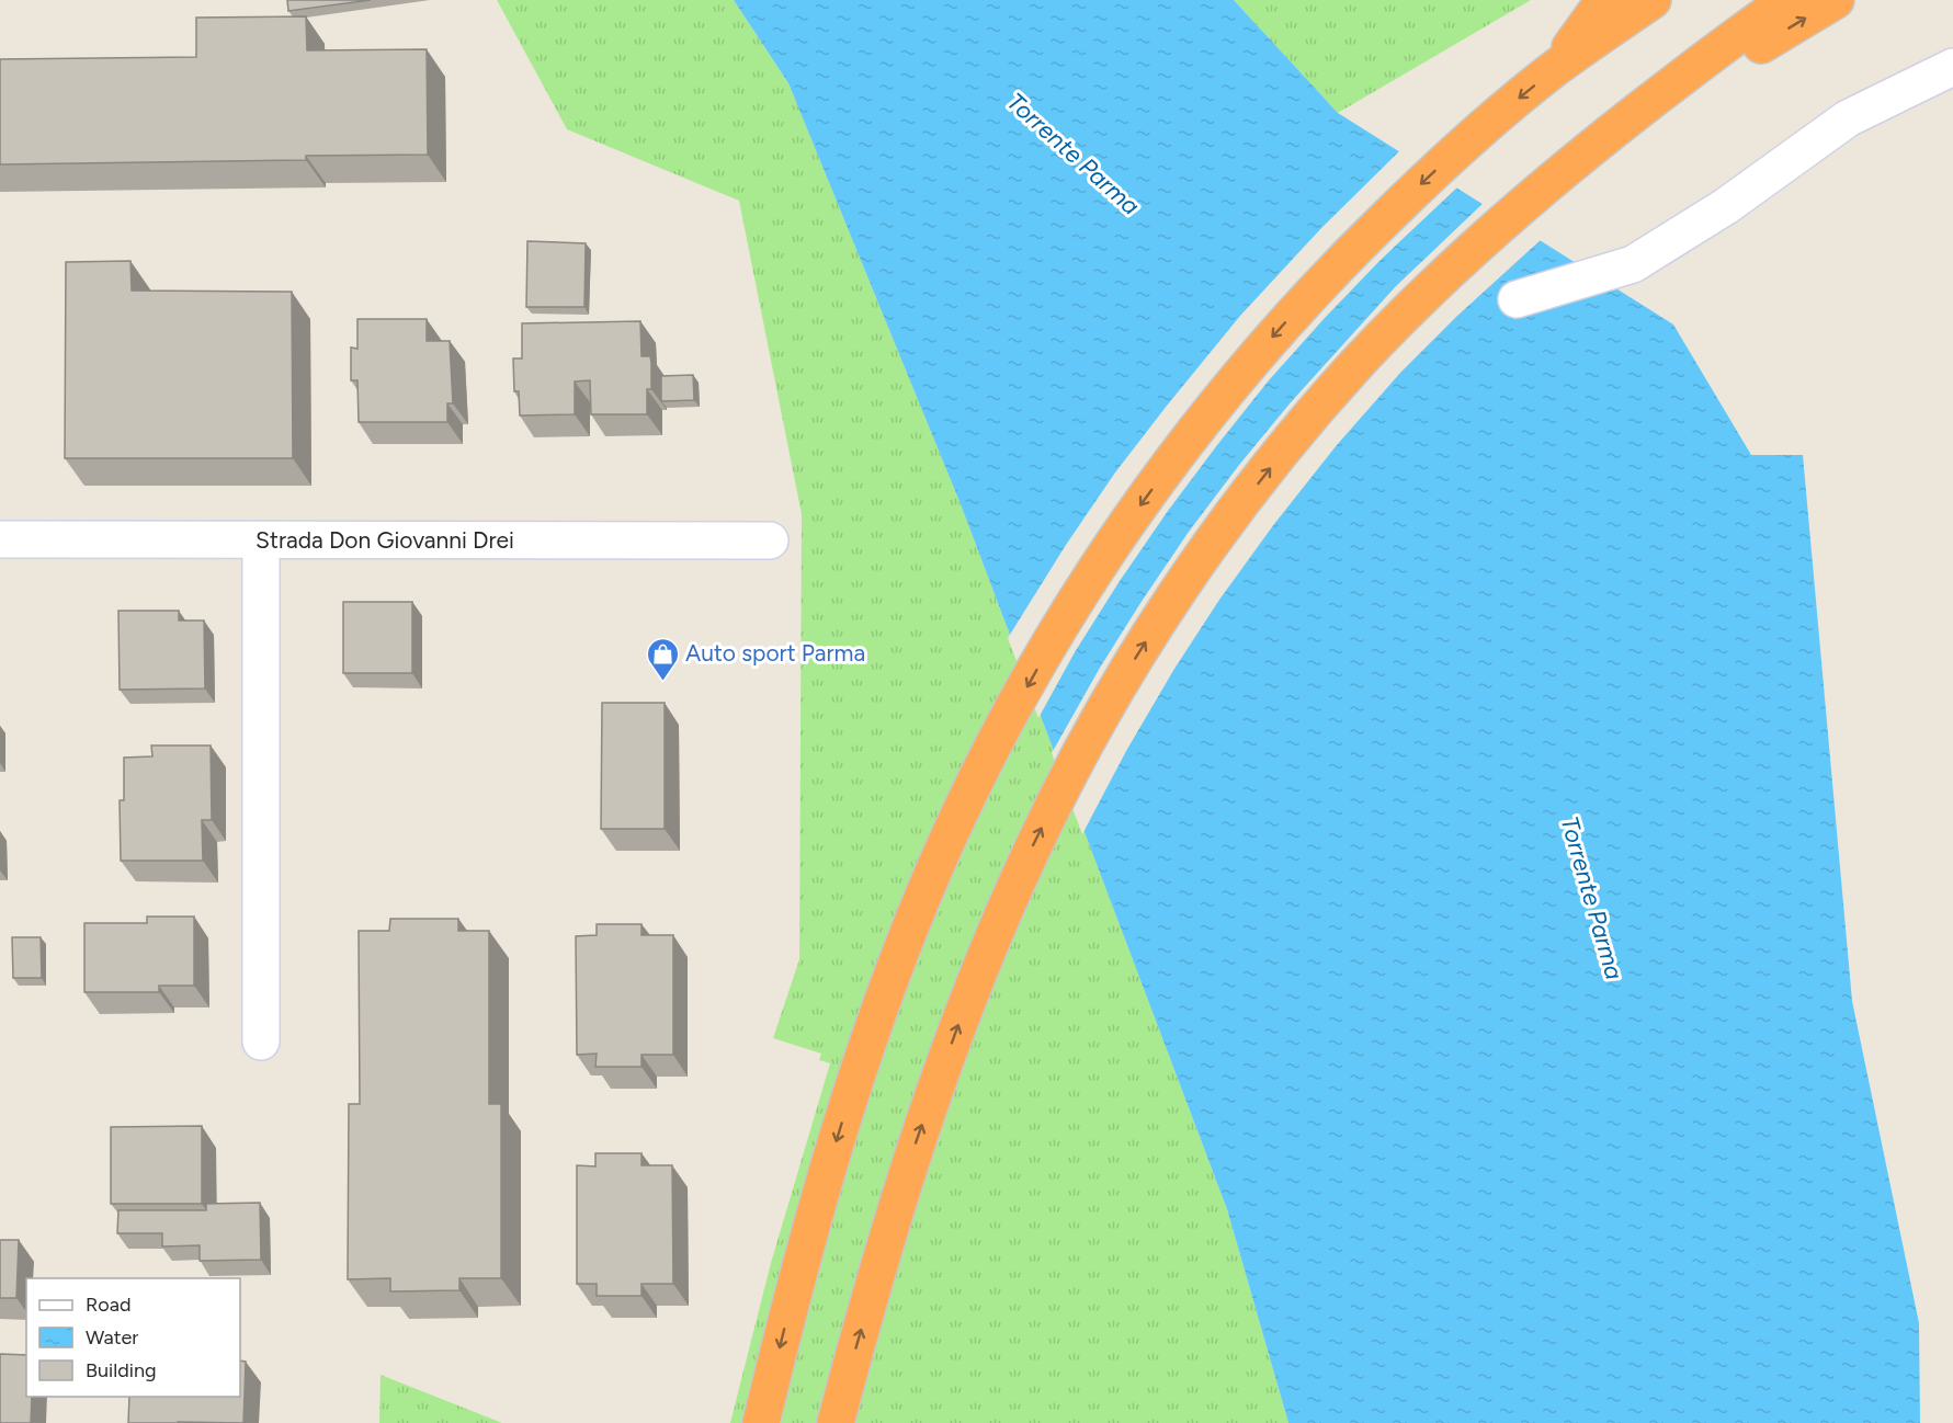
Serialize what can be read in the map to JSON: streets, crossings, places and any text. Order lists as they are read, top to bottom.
{
  "streets": {
    "street": ["Strada Don Giovanni Drei"]
  },
  "water": ["Torrente Parma"],
  "places": {
    "shop": ["Auto sport Parma"]
  },
  "legend": ["Road", "Water", "Building"]
}
